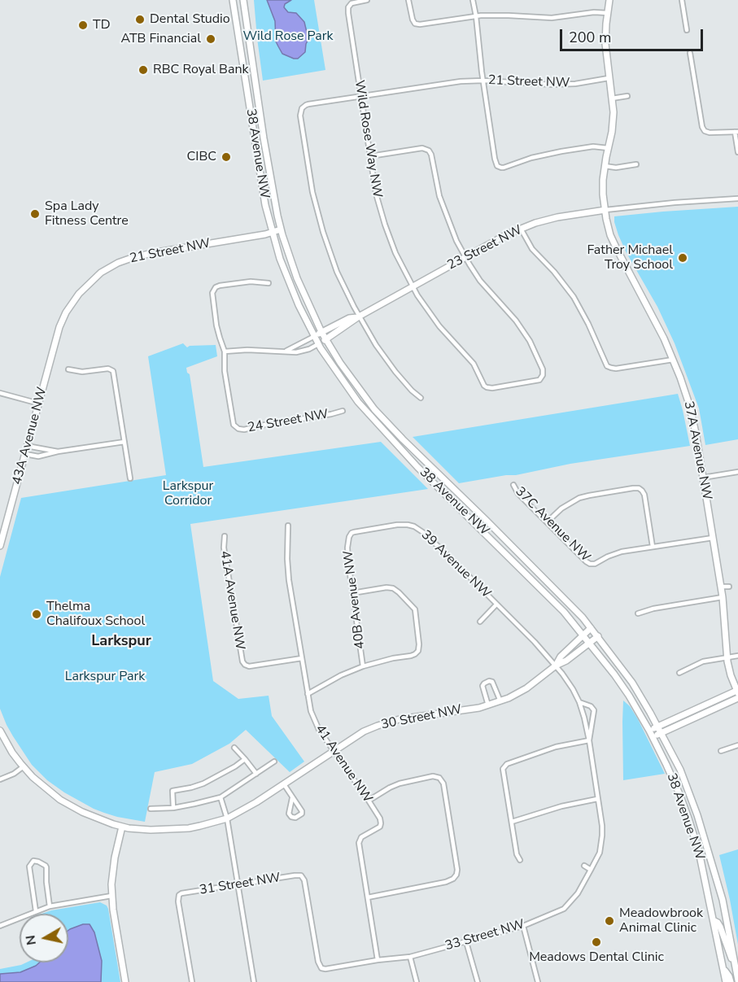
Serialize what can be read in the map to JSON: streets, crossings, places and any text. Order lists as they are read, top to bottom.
{
  "streets": {
    "street": [
      "21 Street NW",
      "Wild Rose Way NW",
      "38 Avenue NW",
      "23 Street NW",
      "24 Street NW",
      "43A Avenue NW",
      "37A Avenue NW",
      "37C Avenue NW",
      "39 Avenue NW",
      "40B Avenue NW",
      "41A Avenue NW",
      "30 Street NW",
      "41 Avenue NW",
      "31 Street NW",
      "33 Street NW"
    ]
  },
  "crossings": [
    ["21 Street NW", "Wild Rose Way NW"],
    ["21 Street NW", "38 Avenue NW"],
    ["21 Street NW", "23 Street NW"],
    ["21 Street NW", "43A Avenue NW"],
    ["21 Street NW", "37A Avenue NW"],
    ["Wild Rose Way NW", "23 Street NW"],
    ["38 Avenue NW", "23 Street NW"],
    ["38 Avenue NW", "30 Street NW"],
    ["23 Street NW", "24 Street NW"],
    ["23 Street NW", "37A Avenue NW"],
    ["39 Avenue NW", "40B Avenue NW"],
    ["39 Avenue NW", "30 Street NW"],
    ["39 Avenue NW", "33 Street NW"],
    ["41A Avenue NW", "41 Avenue NW"],
    ["30 Street NW", "41 Avenue NW"],
    ["41 Avenue NW", "33 Street NW"],
    ["31 Street NW", "33 Street NW"]
  ],
  "districts": ["Larkspur"],
  "parks": ["Wild Rose Park", "Larkspur Corridor", "Larkspur Park"],
  "places": [
    "Dental Studio",
    "TD",
    "ATB Financial",
    "RBC Royal Bank",
    "CIBC",
    "Spa Lady Fitness Centre",
    "Father Michael Troy School",
    "Thelma Chalifoux School",
    "Meadowbrook Animal Clinic",
    "Meadows Dental Clinic"
  ],
  "scale_bar": "200 m",
  "north": "left"
}
